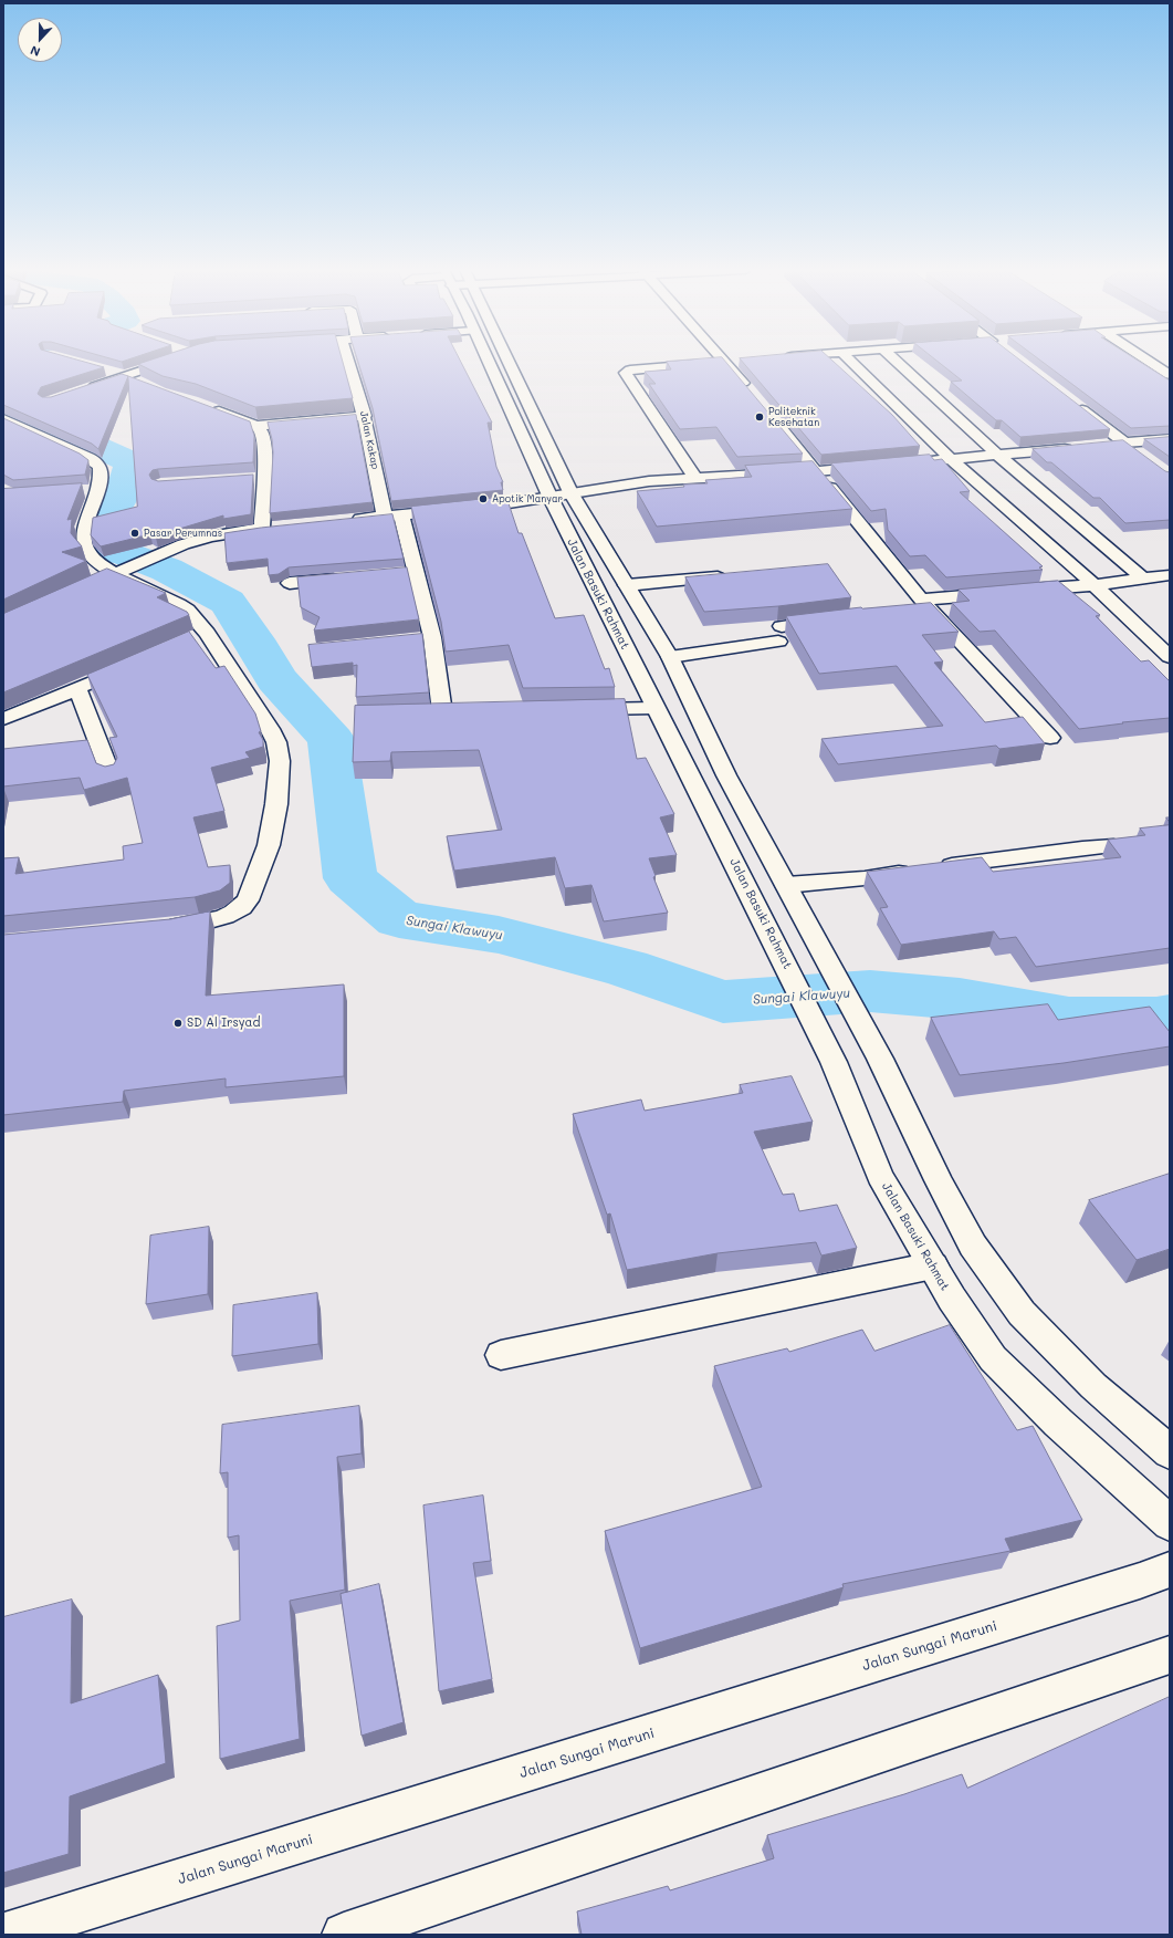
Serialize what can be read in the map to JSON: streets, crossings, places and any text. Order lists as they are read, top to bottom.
{
  "streets": {
    "main road": ["Jalan Kakap", "Jalan Basuki Rahmat", "Jalan Sungai Maruni"]
  },
  "water": ["Sungai Klawuyu"],
  "places": [
    "Politeknik Kesehatan",
    "Apotik Manyar",
    "Pasar Perumnas",
    "SD Al Irsyad"
  ],
  "north": "bottom"
}
